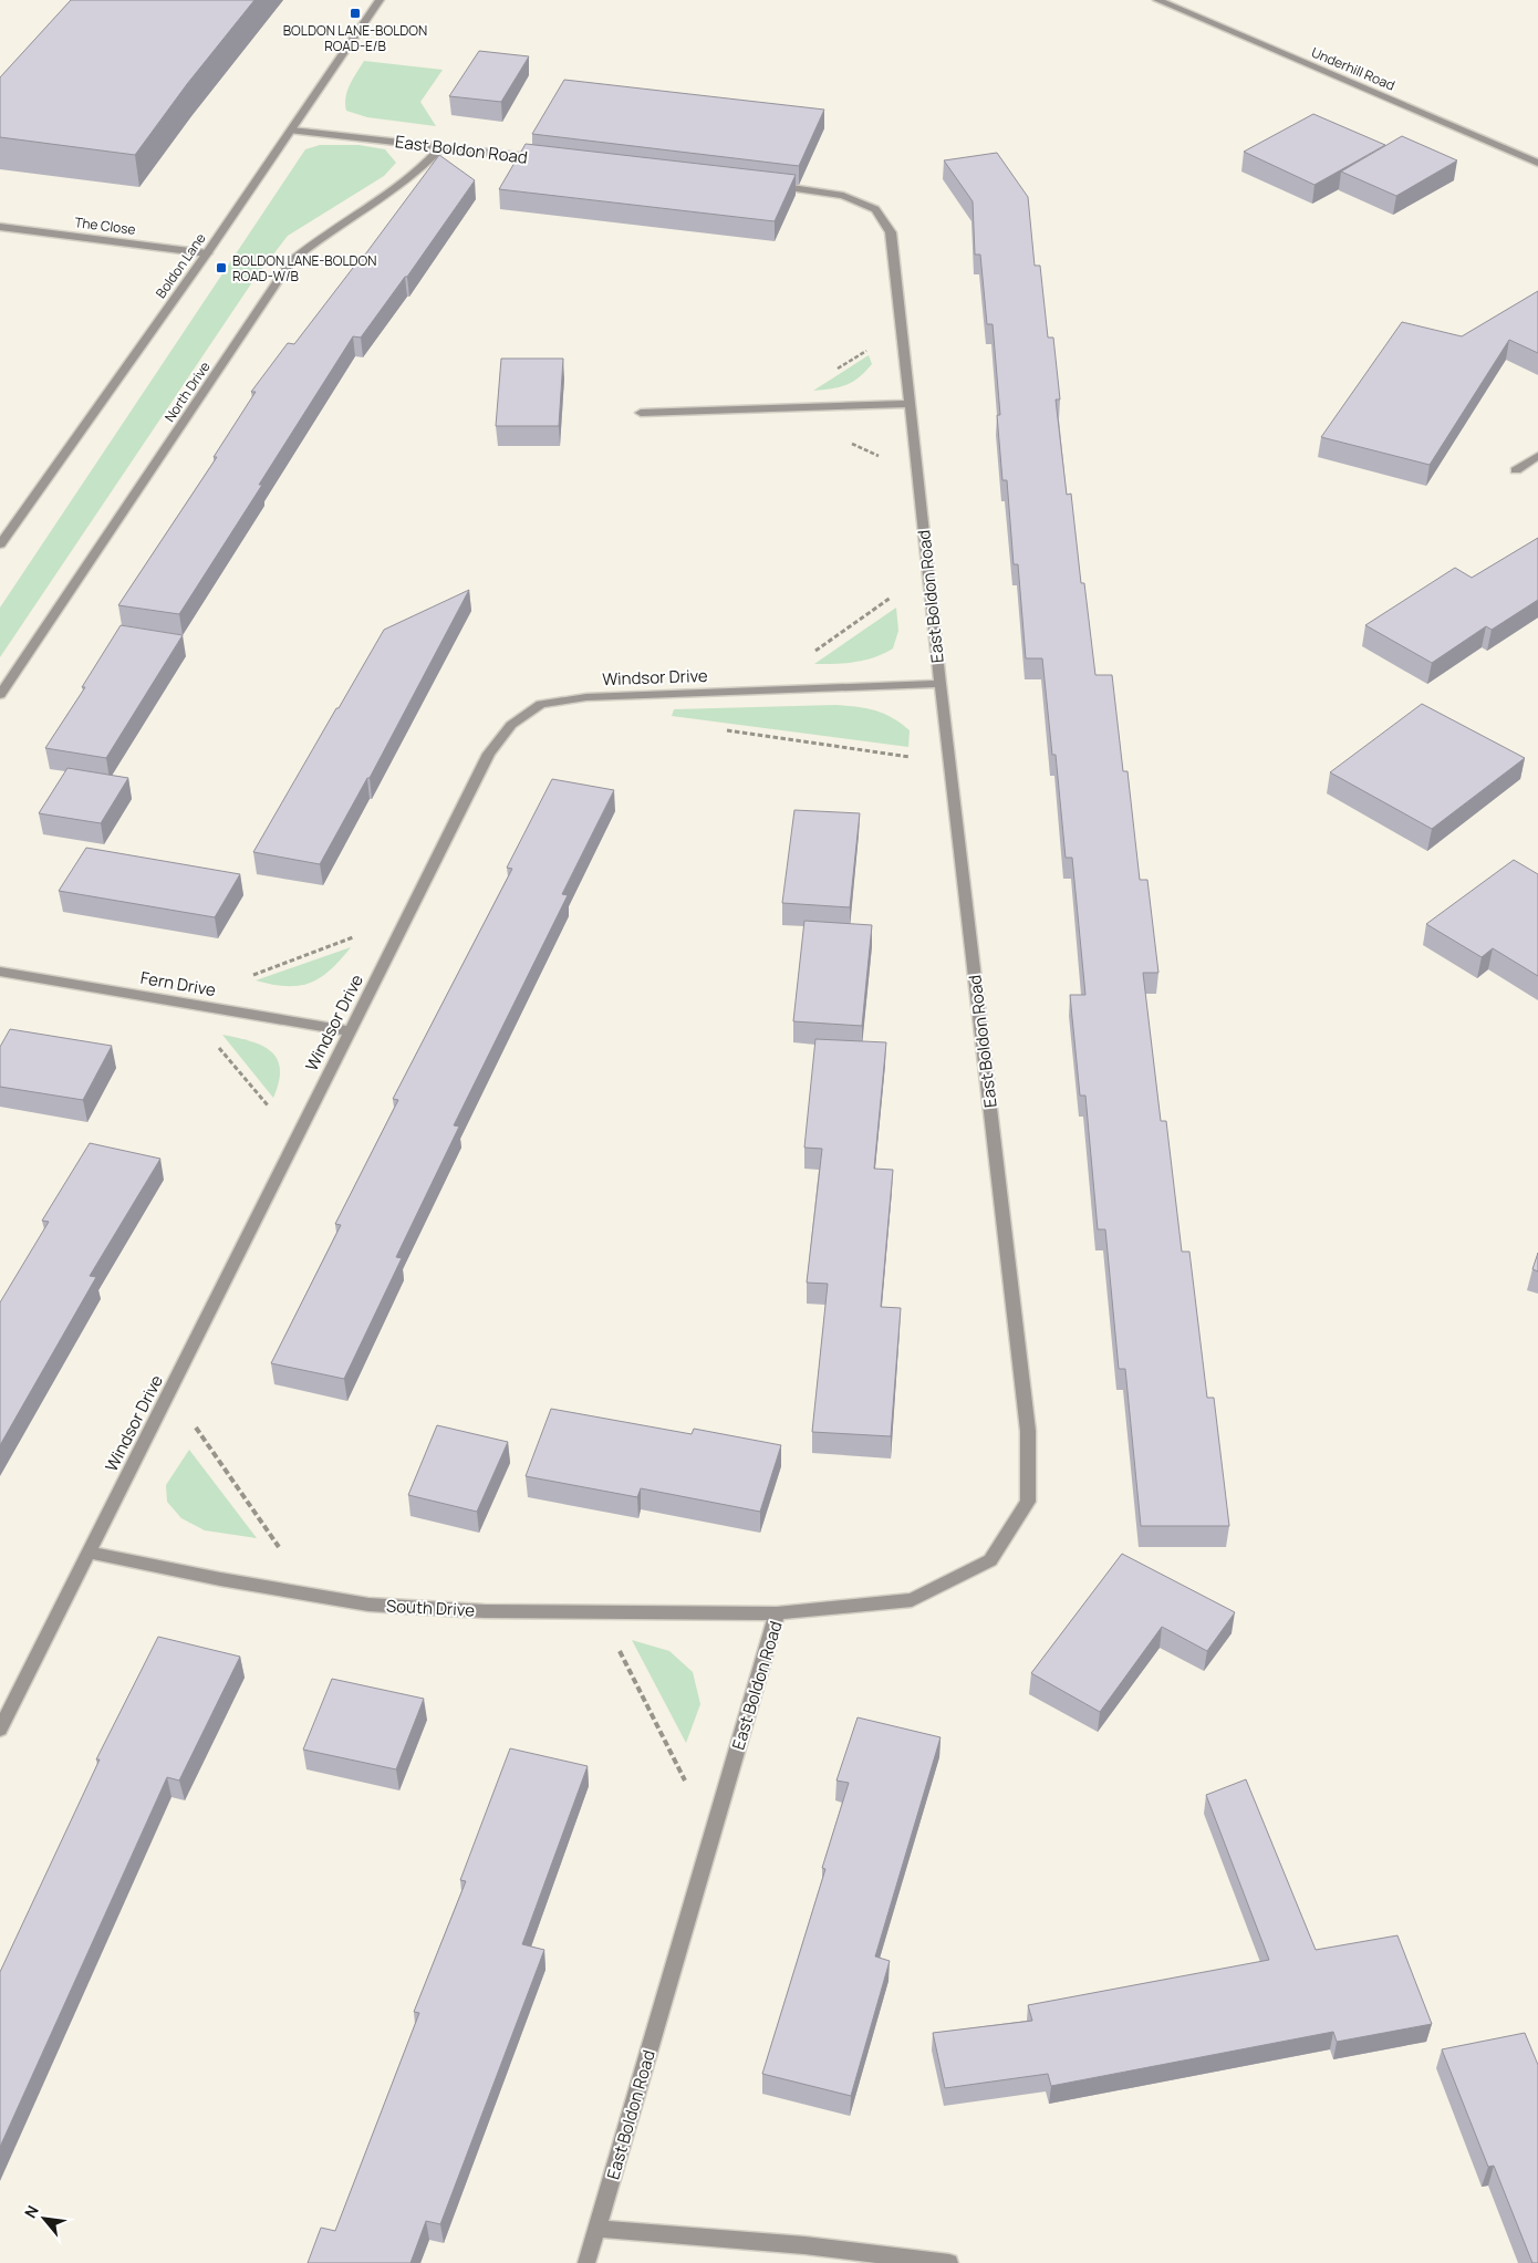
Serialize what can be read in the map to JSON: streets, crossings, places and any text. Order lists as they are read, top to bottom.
{
  "streets": {
    "street": [
      "Underhill Road",
      "East Boldon Road",
      "The Close",
      "Boldon Lane",
      "North Drive",
      "Windsor Drive",
      "Fern Drive",
      "South Drive"
    ]
  },
  "crossings": [
    ["East Boldon Road", "Boldon Lane"],
    ["East Boldon Road", "North Drive"],
    ["East Boldon Road", "Windsor Drive"],
    ["East Boldon Road", "South Drive"],
    ["The Close", "Boldon Lane"],
    ["Windsor Drive", "Fern Drive"],
    ["Windsor Drive", "South Drive"]
  ],
  "places": {
    "transit": ["BOLDON LANE-BOLDON ROAD-E/B", "BOLDON LANE-BOLDON ROAD-W/B"]
  },
  "north": "top left"
}
